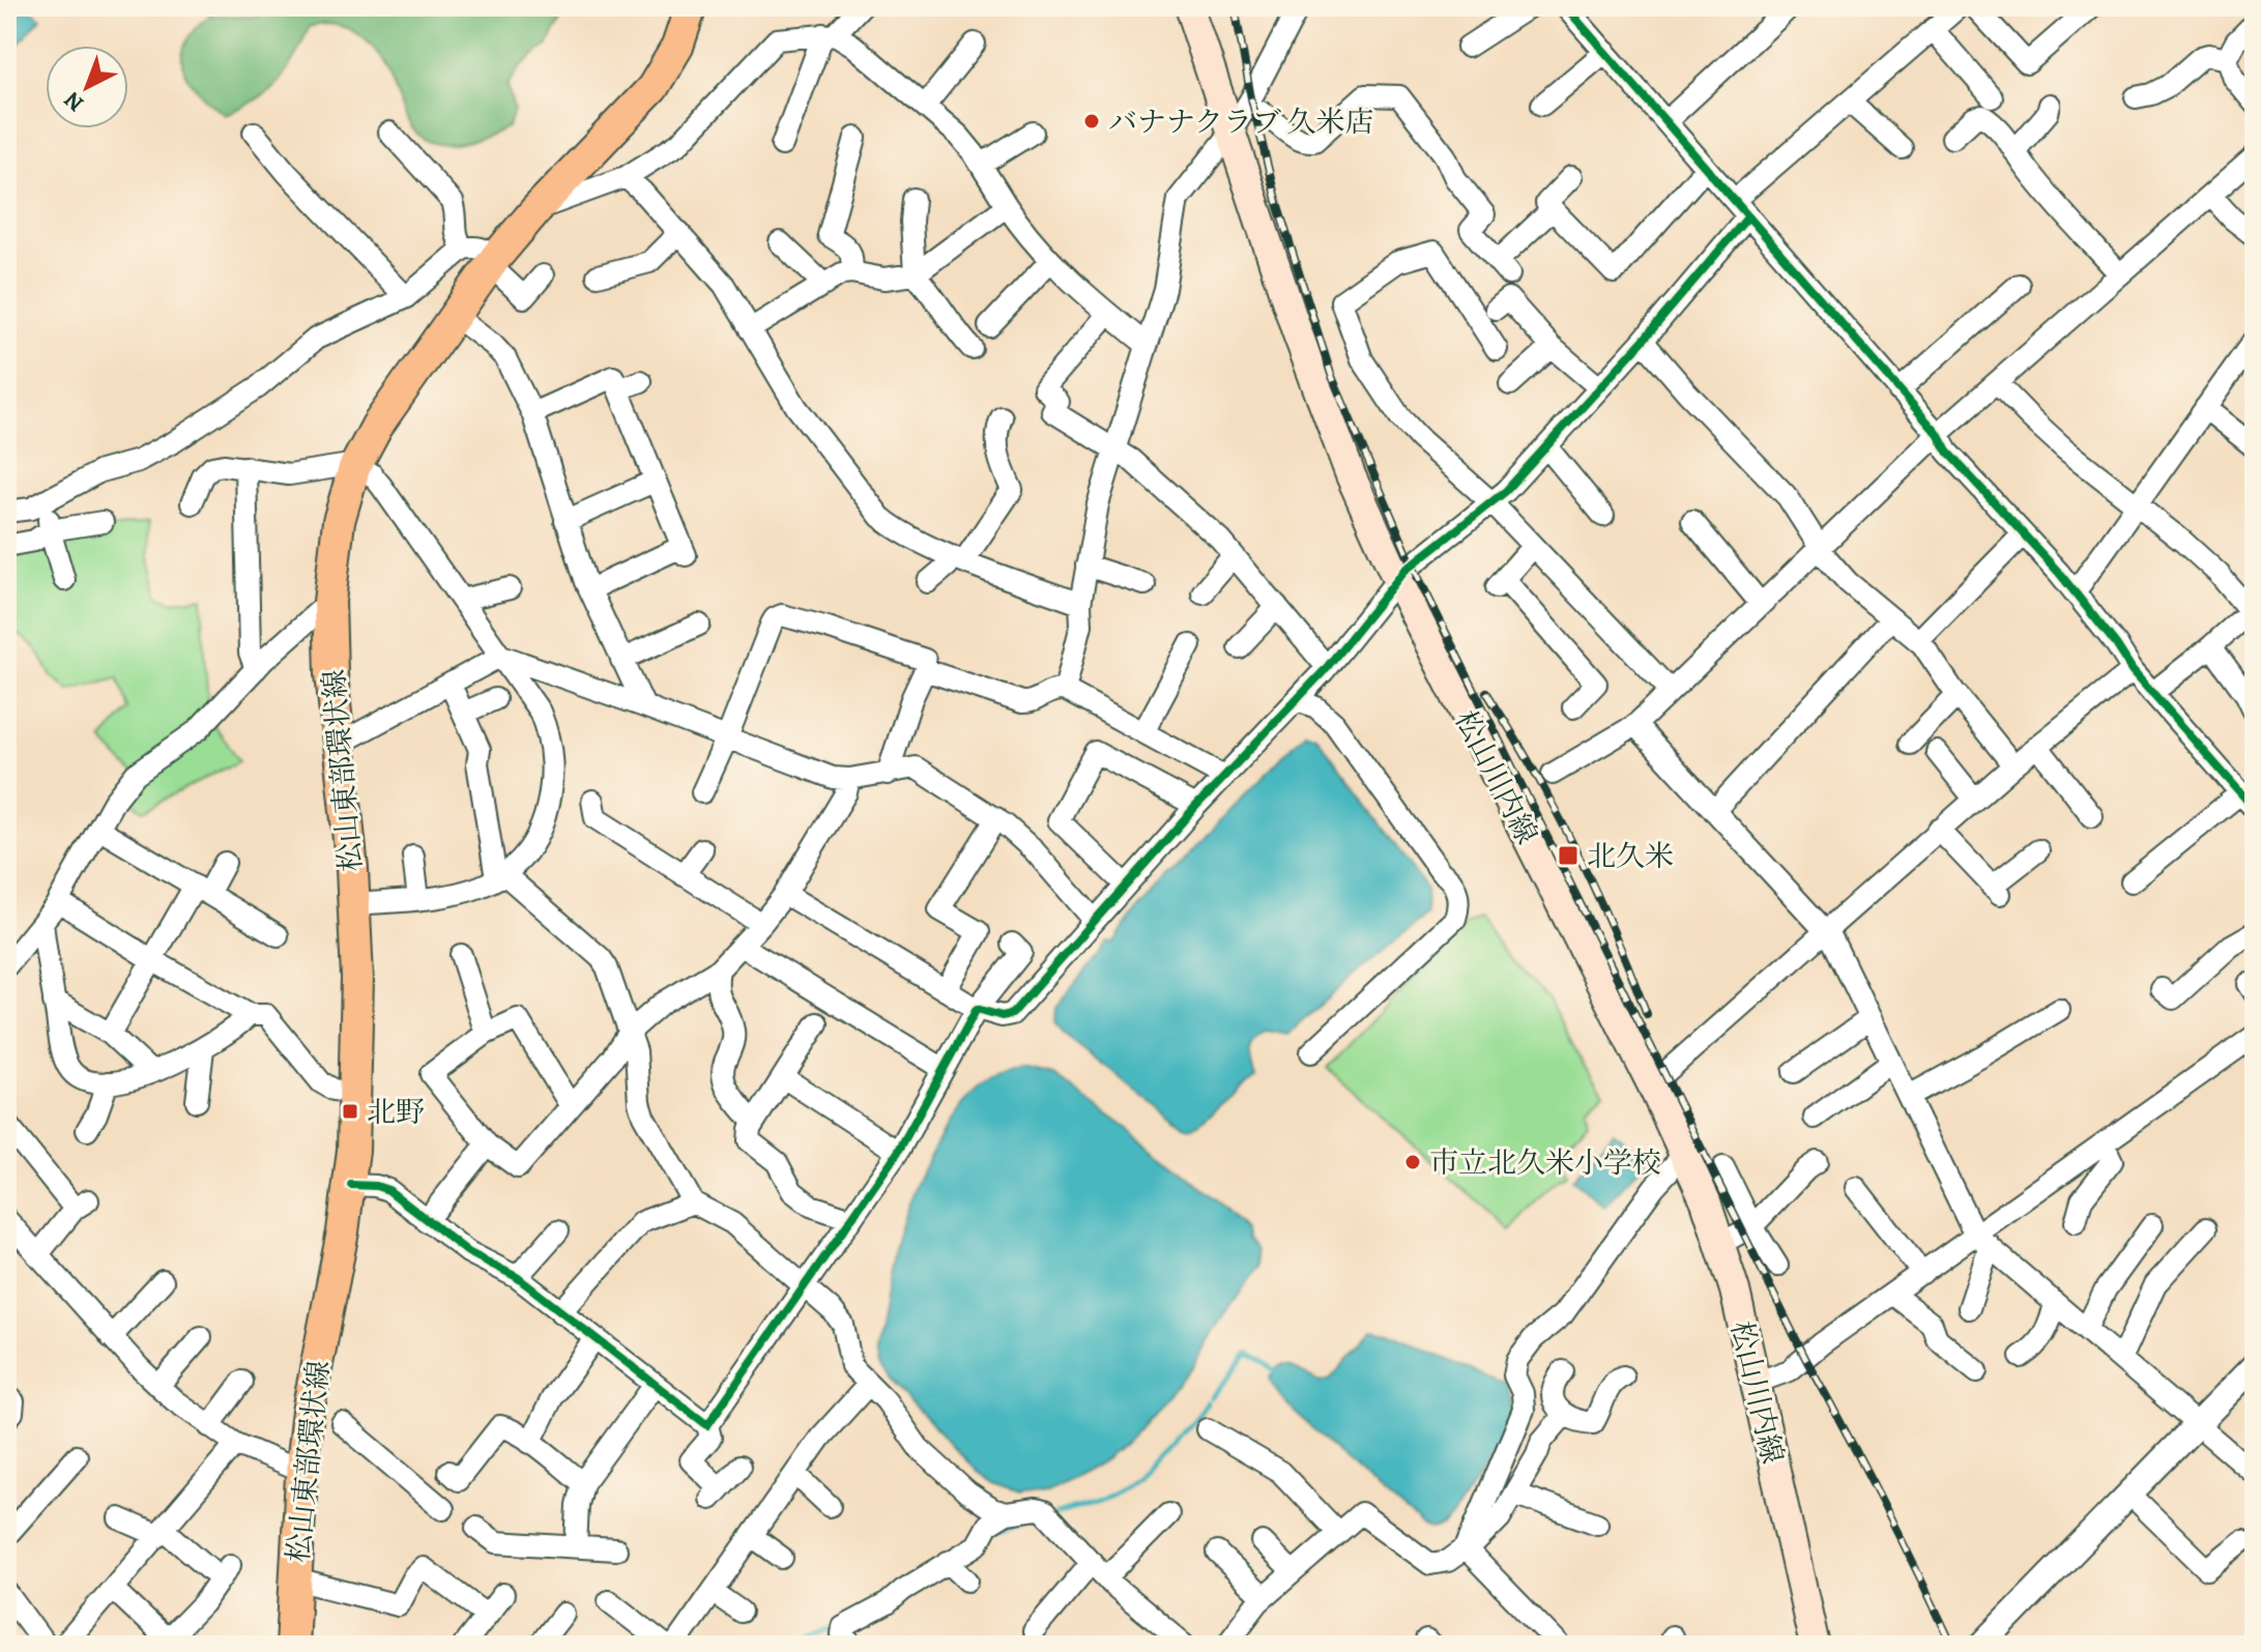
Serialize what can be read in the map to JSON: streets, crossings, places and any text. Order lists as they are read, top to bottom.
{
  "streets": {
    "main road": ["松山東部環状線", "松山川内線"]
  },
  "places": {
    "other": ["バナナクラブ 久米店", "市立北久米小学校"],
    "transit": ["北久米", "北野"]
  },
  "north": "bottom left"
}
